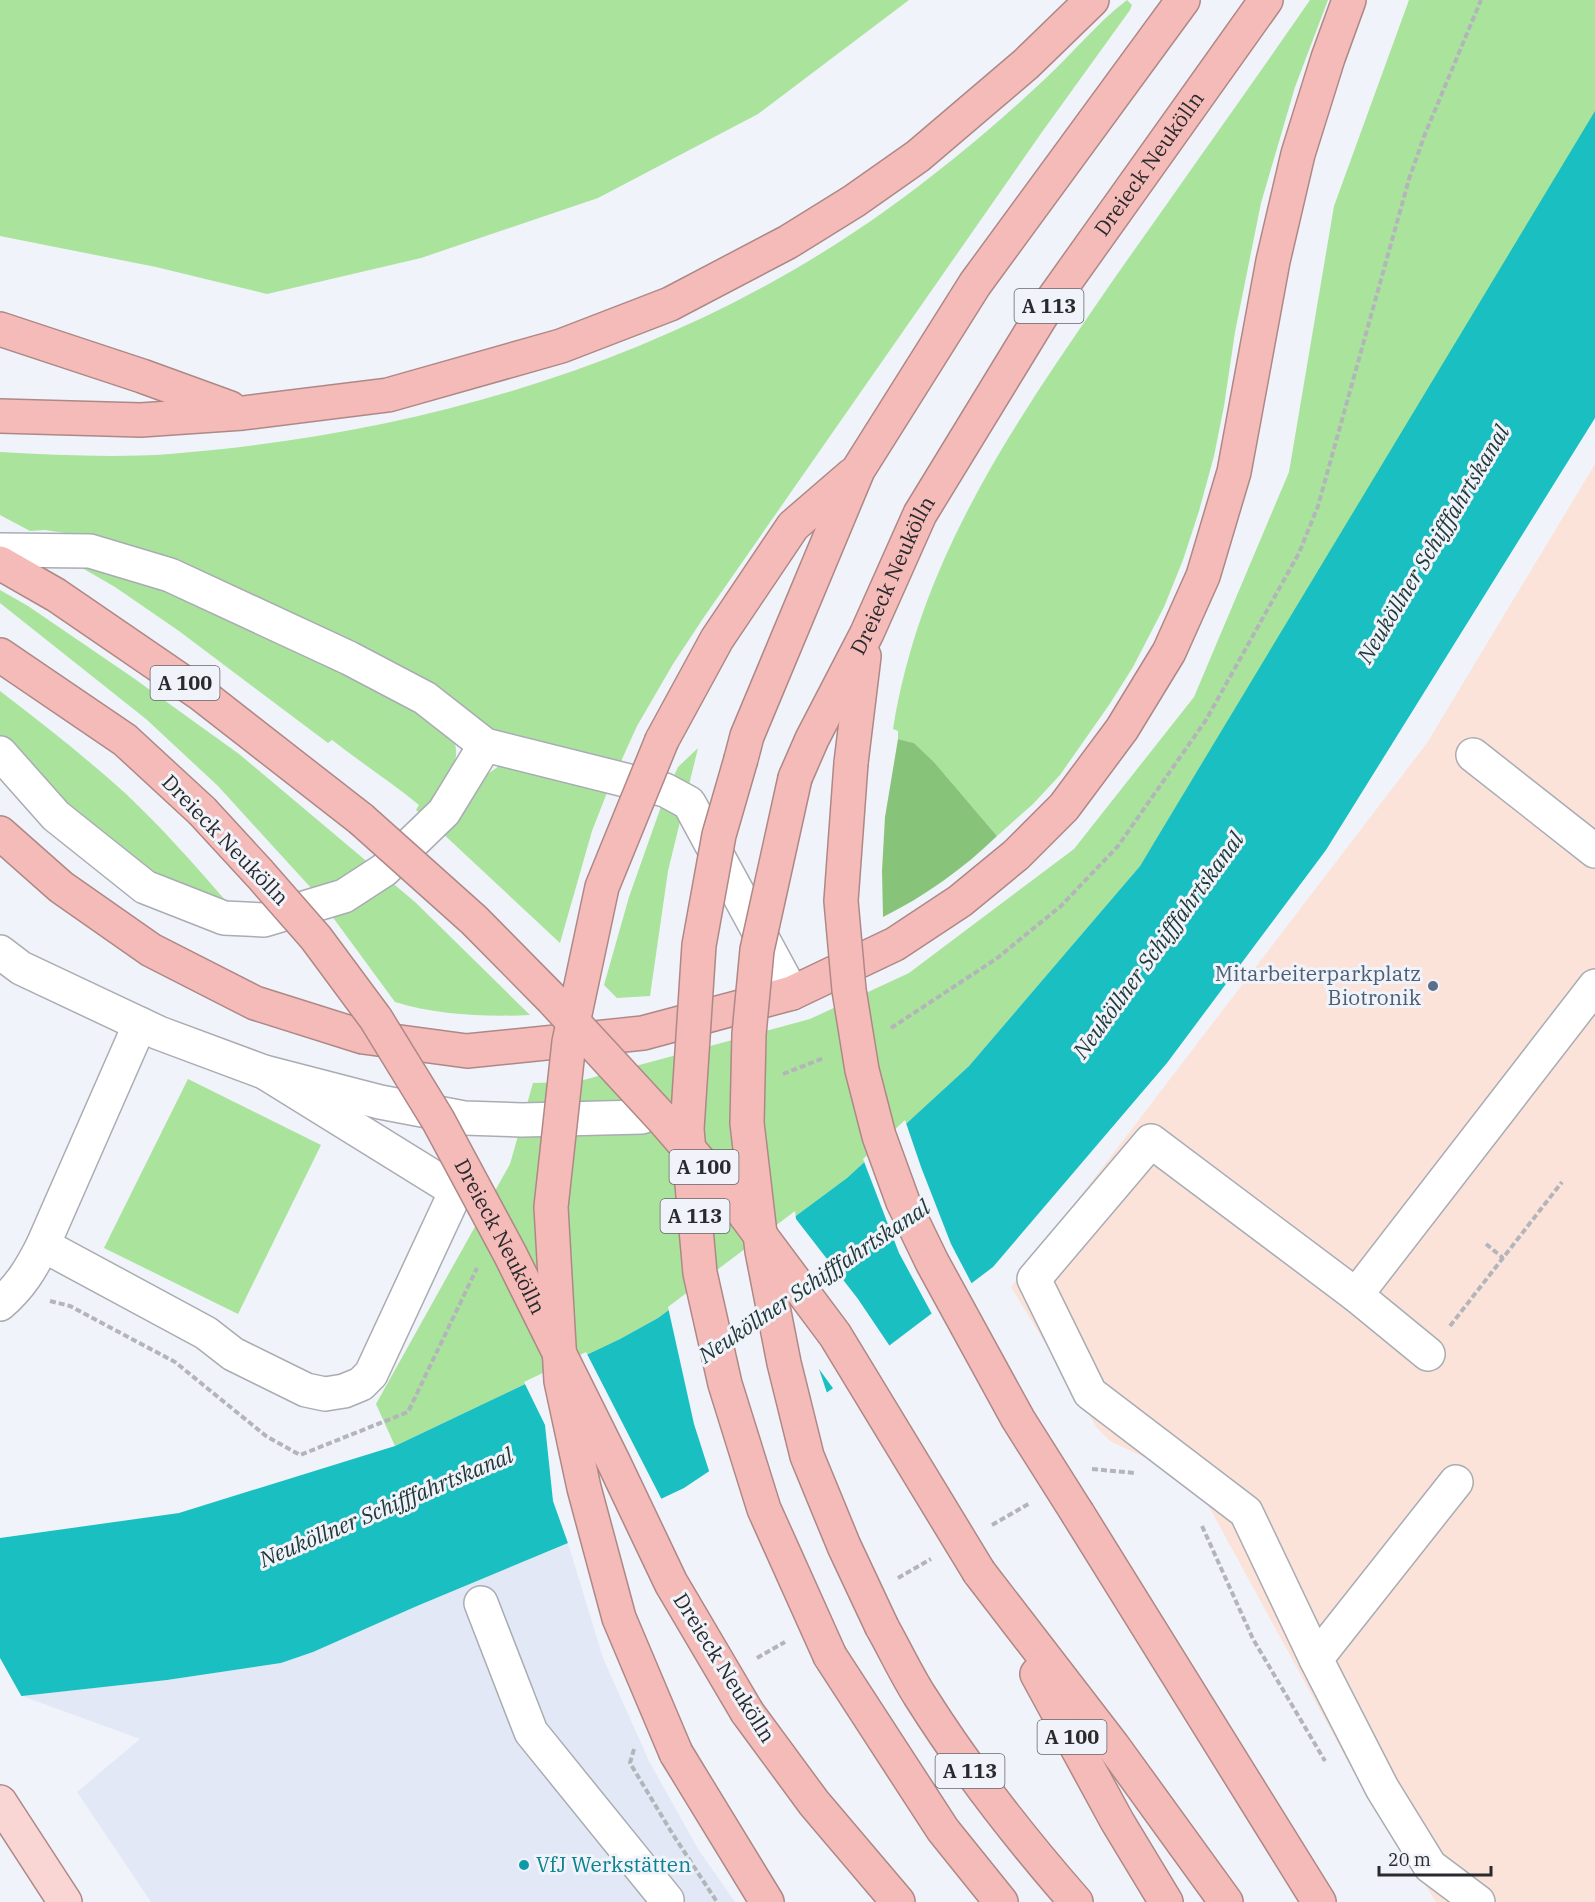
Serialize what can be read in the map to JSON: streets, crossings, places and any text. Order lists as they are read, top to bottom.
{
  "streets": {
    "highway": ["Dreieck Neukölln", "A 113", "A 100"]
  },
  "water": ["Neuköllner Schifffahrtskanal"],
  "places": ["Mitarbeiterparkplatz Biotronik", "VfJ Werkstätten"],
  "scale_bar": "20 m"
}
